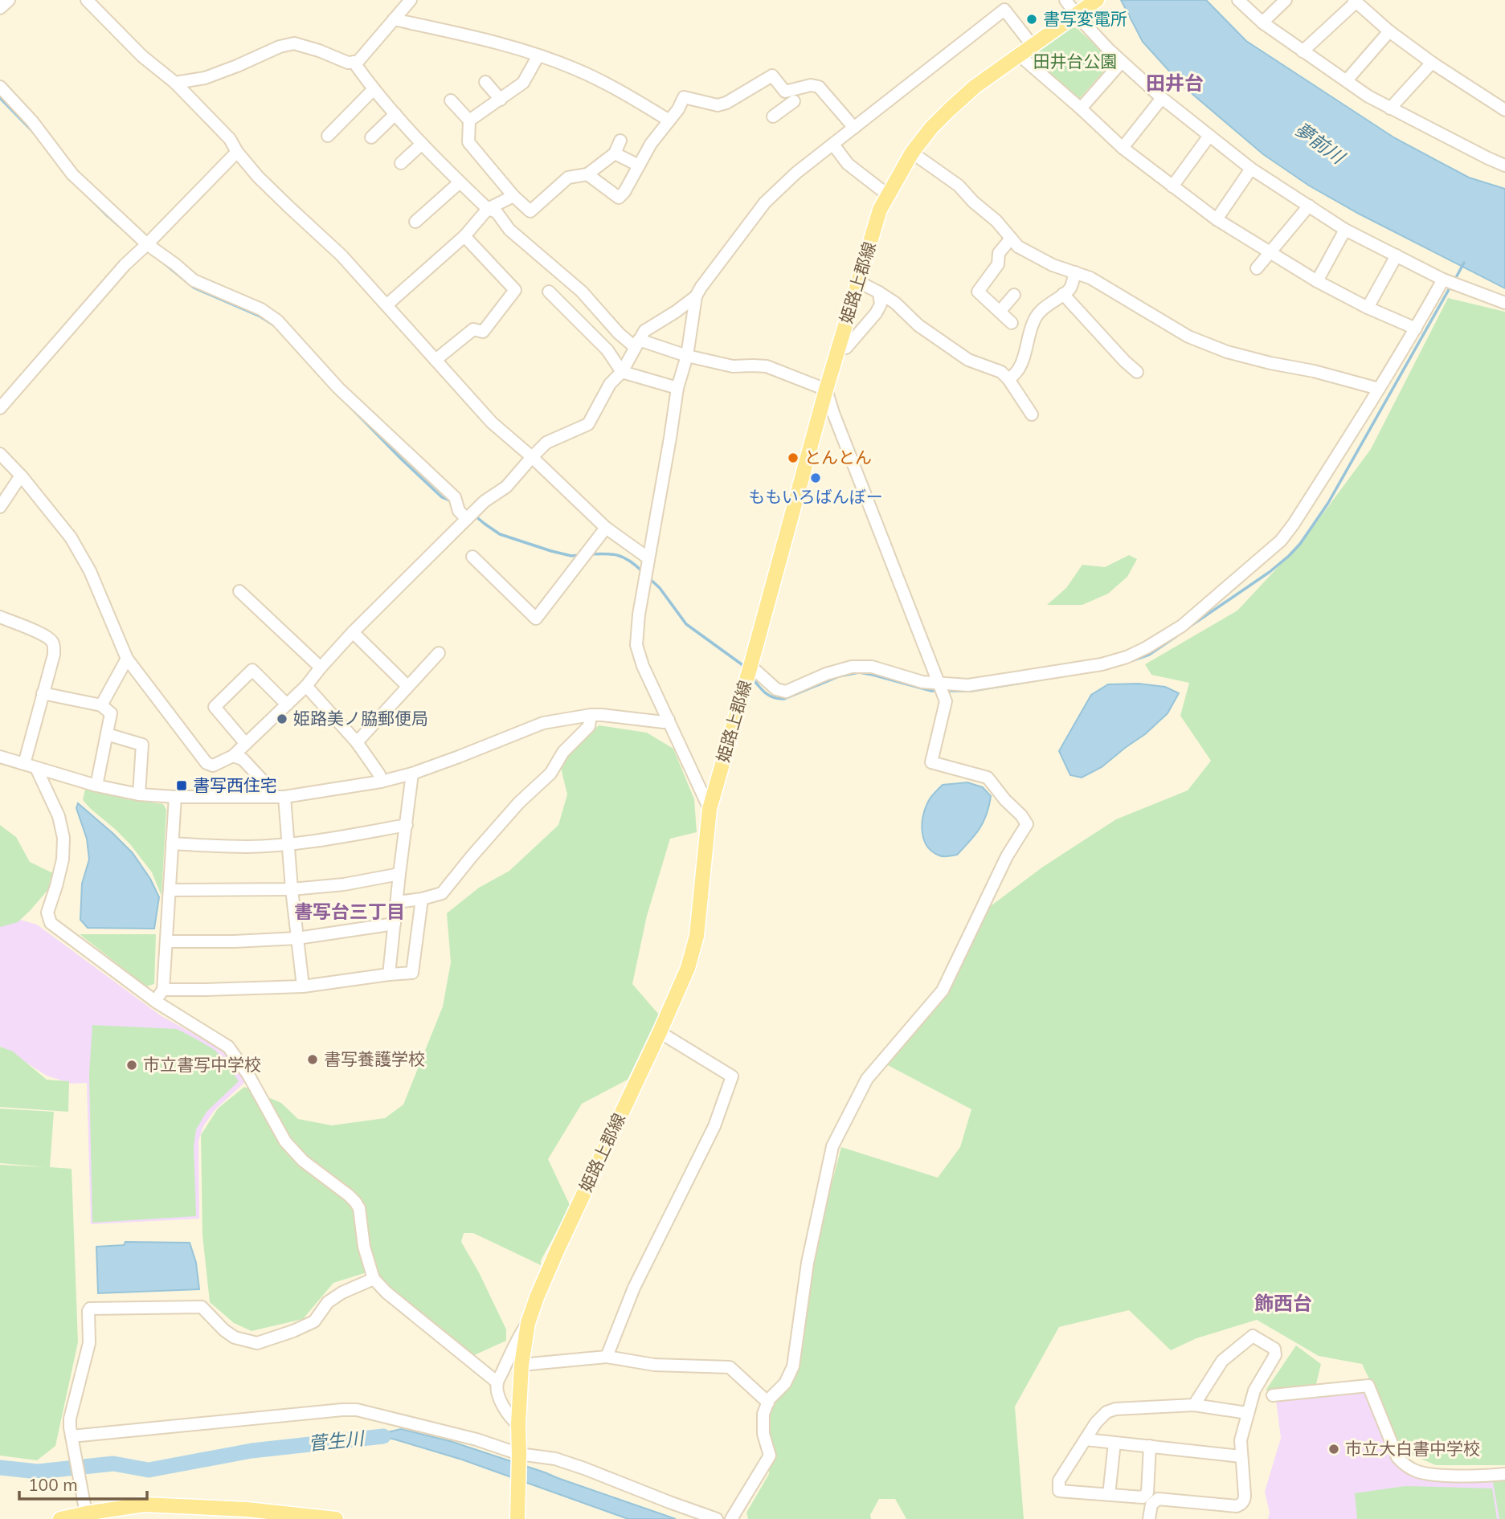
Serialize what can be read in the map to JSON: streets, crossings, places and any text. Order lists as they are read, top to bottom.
{
  "streets": {
    "main road": ["姫路上郡線"]
  },
  "districts": ["田井台", "書写台三丁目", "飾西台"],
  "water": ["夢前川", "菅生川"],
  "parks": ["田井台公園"],
  "places": {
    "other": [
      "書写変電所",
      "とんとん",
      "ももいろばんぼー",
      "姫路美ノ脇郵便局",
      "書写養護学校",
      "市立書写中学校",
      "市立大白書中学校"
    ],
    "transit": ["書写西住宅"]
  },
  "scale_bar": "100 m"
}
